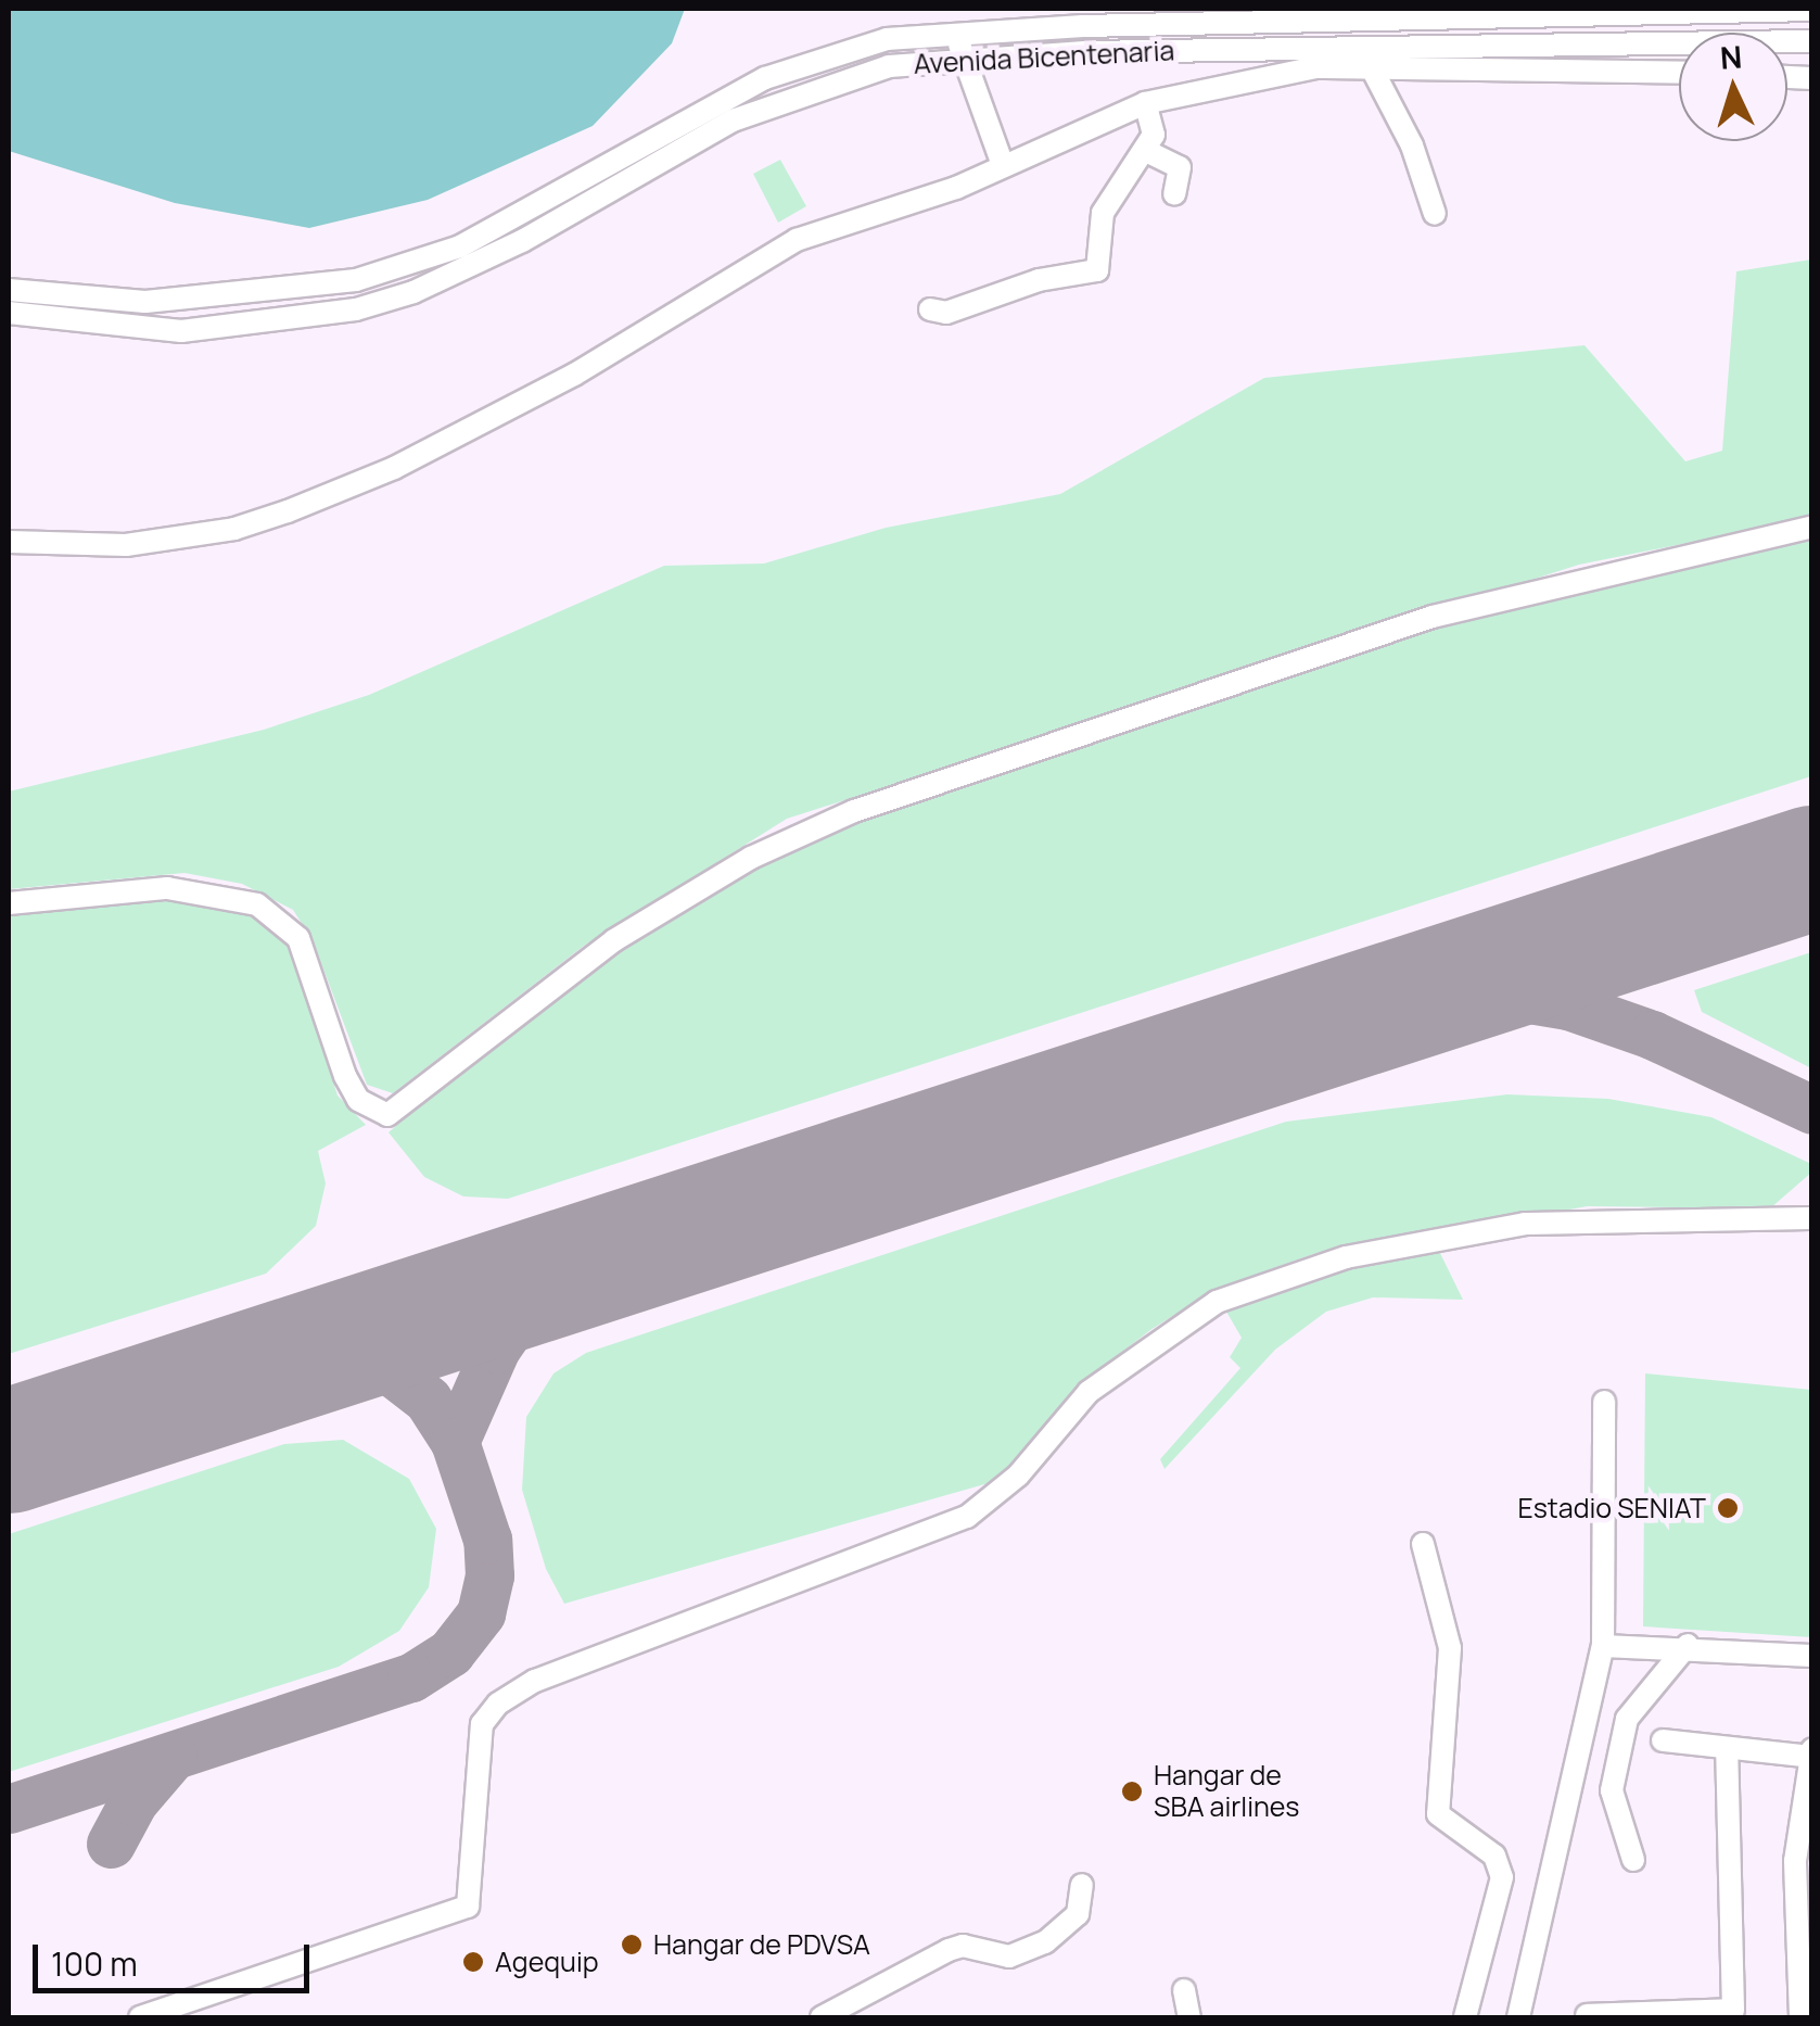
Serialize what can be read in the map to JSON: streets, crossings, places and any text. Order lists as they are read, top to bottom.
{
  "streets": {
    "street": ["Avenida Bicentenaria"]
  },
  "places": [
    "Estadio SENIAT",
    "Hangar de SBA airlines",
    "Hangar de PDVSA",
    "Agequip"
  ],
  "scale_bar": "100 m",
  "north": "top"
}
